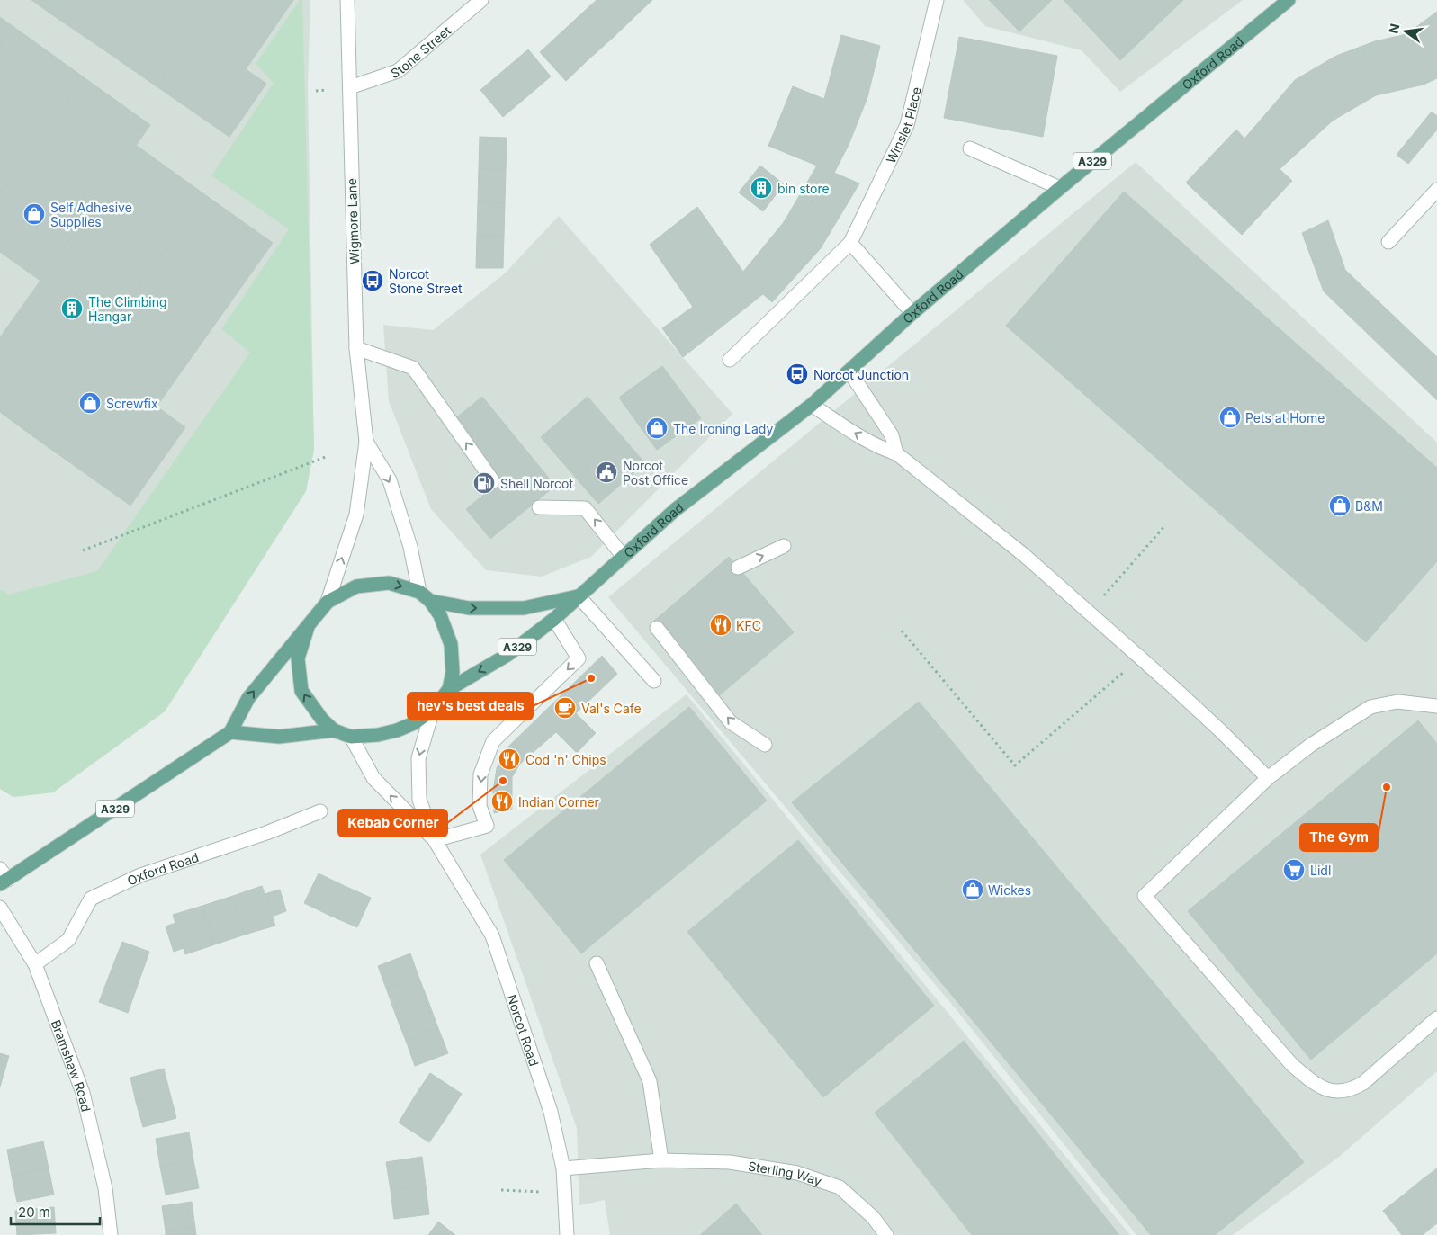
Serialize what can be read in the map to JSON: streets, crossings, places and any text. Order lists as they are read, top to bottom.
{
  "streets": {
    "main road": ["Oxford Road", "A329"],
    "street": [
      "Stone Street",
      "Winslet Place",
      "Wigmore Lane",
      "Norcot Road",
      "Bramshaw Road",
      "Sterling Way"
    ]
  },
  "crossings": [
    ["Stone Street", "Wigmore Lane"],
    ["Oxford Road", "A329"],
    ["Oxford Road", "Wigmore Lane"],
    ["Oxford Road", "Norcot Road"],
    ["Oxford Road", "Bramshaw Road"],
    ["A329", "Wigmore Lane"],
    ["A329", "Norcot Road"],
    ["Wigmore Lane", "Norcot Road"],
    ["Norcot Road", "Sterling Way"]
  ],
  "places": {
    "building": ["bin store", "The Climbing Hangar"],
    "shop": [
      "Self Adhesive Supplies",
      "Screwfix",
      "Pets at Home",
      "The Ironing Lady",
      "B&M",
      "Wickes"
    ],
    "bus stop": ["Norcot Stone Street", "Norcot Junction"],
    "public building": ["Norcot Post Office"],
    "fuel station": ["Shell Norcot"],
    "restaurant": ["KFC", "Cod 'n' Chips", "Indian Corner"],
    "other": ["hev's best deals", "Kebab Corner", "The Gym"],
    "cafe": ["Val's Cafe"],
    "supermarket": ["Lidl"]
  },
  "scale_bar": "20 m",
  "north": "left"
}
